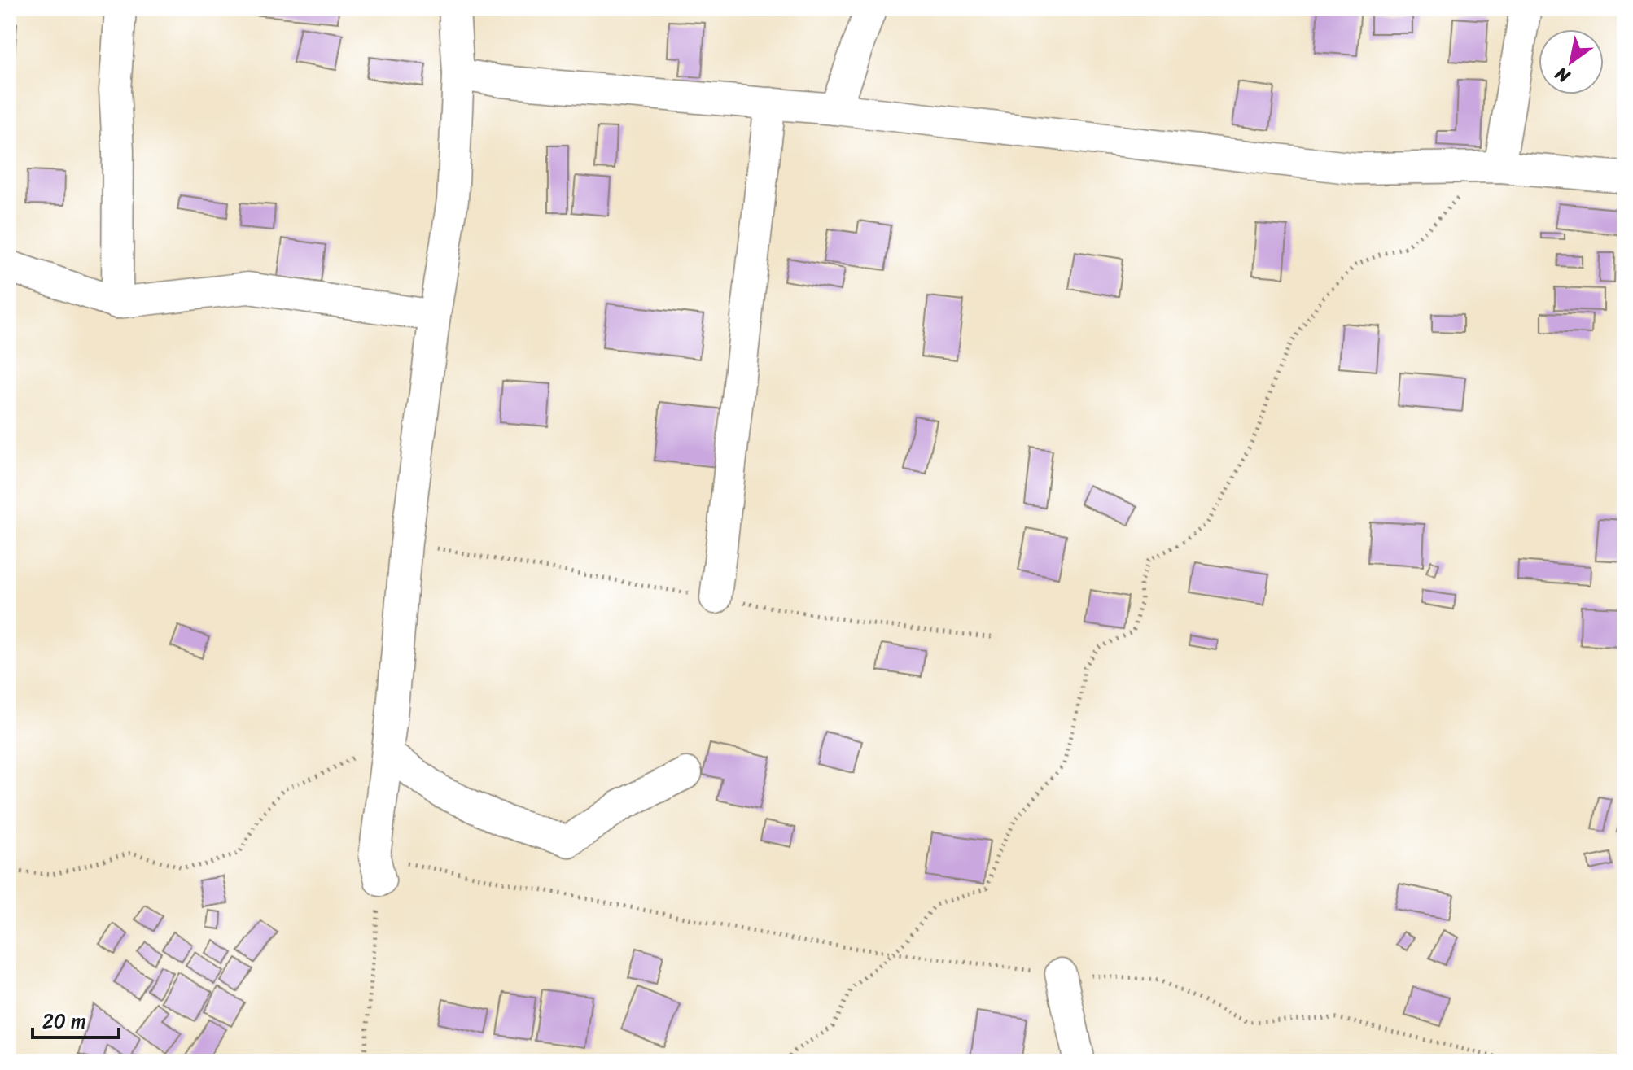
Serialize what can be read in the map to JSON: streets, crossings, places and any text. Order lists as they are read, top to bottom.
{
  "scale_bar": "20 m",
  "north": "bottom left"
}
